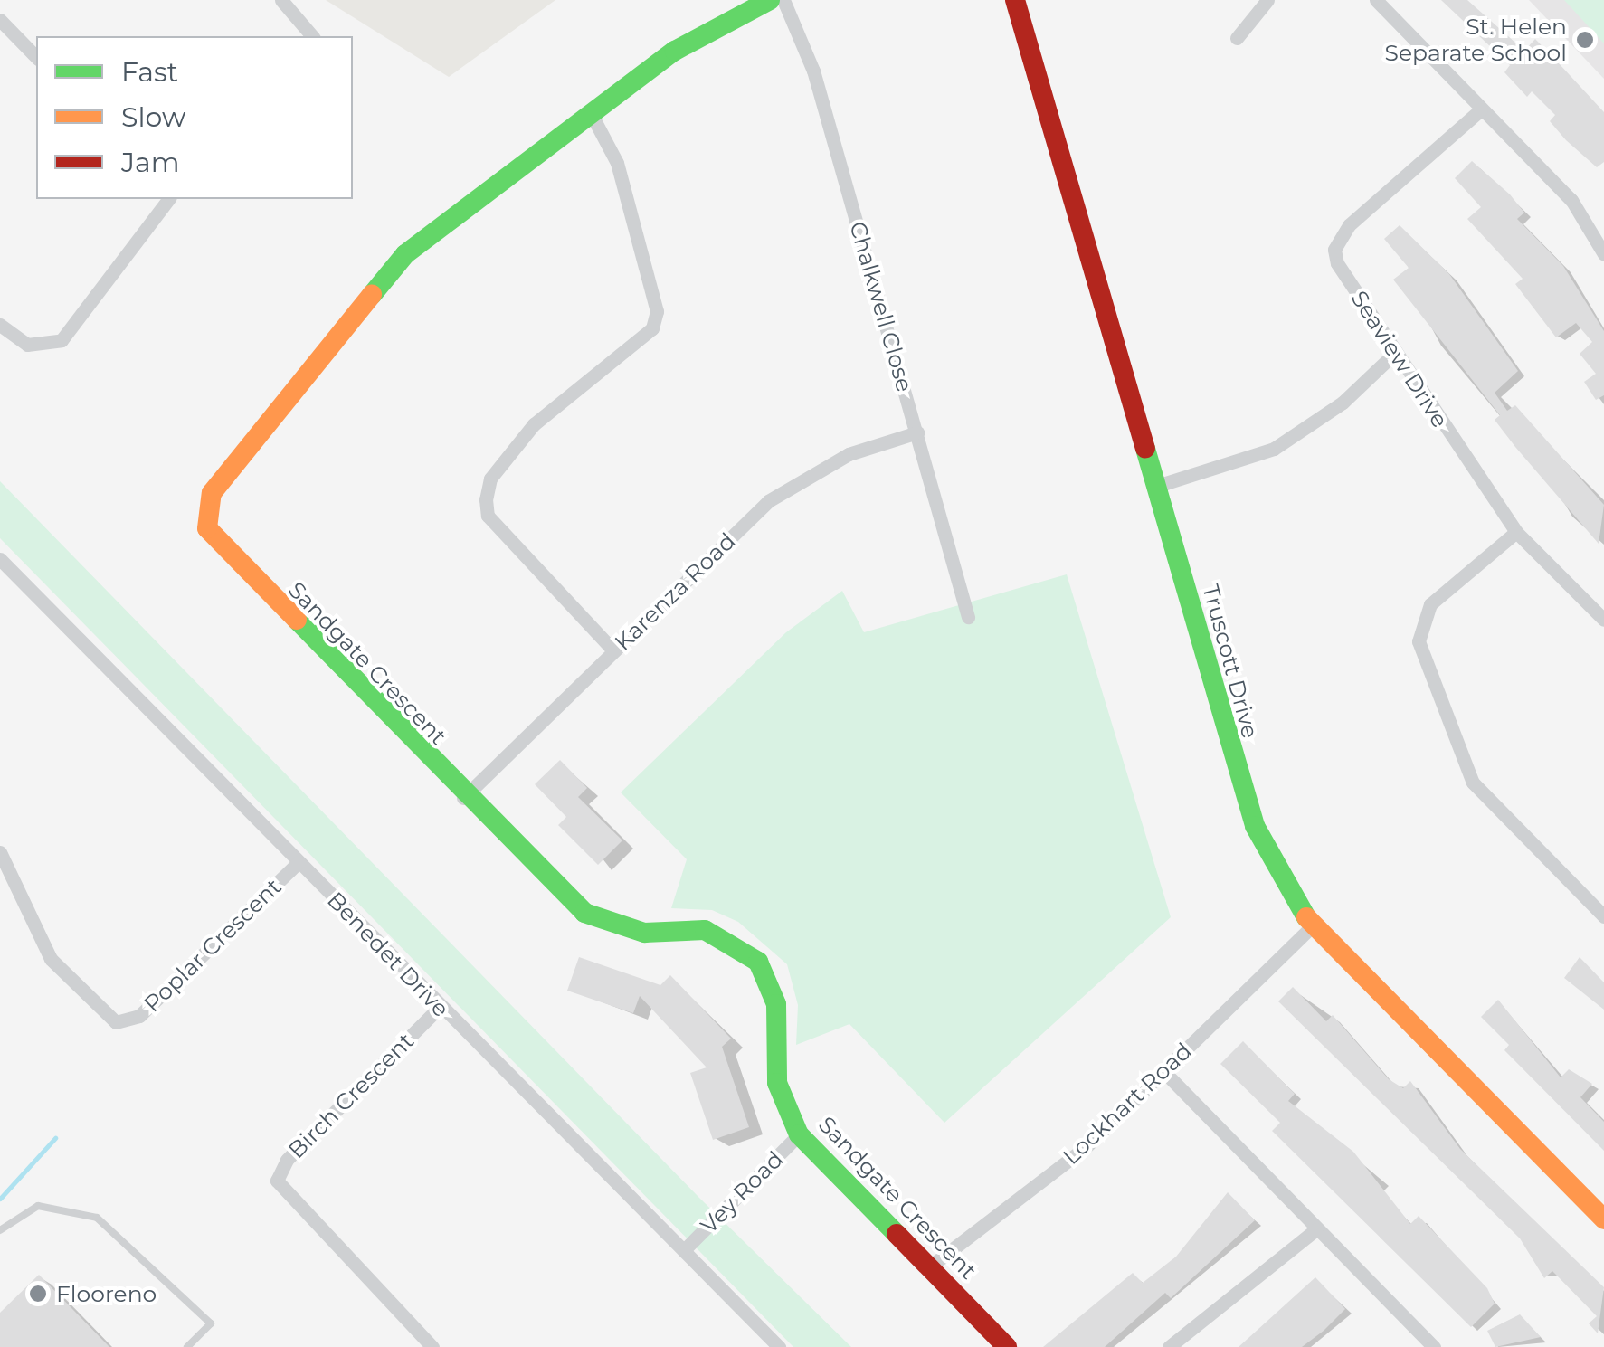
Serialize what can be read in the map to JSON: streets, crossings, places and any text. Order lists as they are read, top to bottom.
{
  "streets": {
    "street": [
      "Chalkwell Close",
      "Seaview Drive",
      "Karenza Road",
      "Truscott Drive",
      "Sandgate Crescent",
      "Poplar Crescent",
      "Benedet Drive",
      "Birch Crescent",
      "Lockhart Road",
      "Vey Road"
    ]
  },
  "crossings": [
    ["Chalkwell Close", "Karenza Road"],
    ["Karenza Road", "Sandgate Crescent"],
    ["Truscott Drive", "Lockhart Road"],
    ["Sandgate Crescent", "Lockhart Road"],
    ["Sandgate Crescent", "Vey Road"],
    ["Poplar Crescent", "Benedet Drive"],
    ["Benedet Drive", "Birch Crescent"],
    ["Benedet Drive", "Vey Road"]
  ],
  "places": ["St. Helen Separate School", "Flooreno"],
  "legend": ["Fast", "Slow", "Jam"]
}
